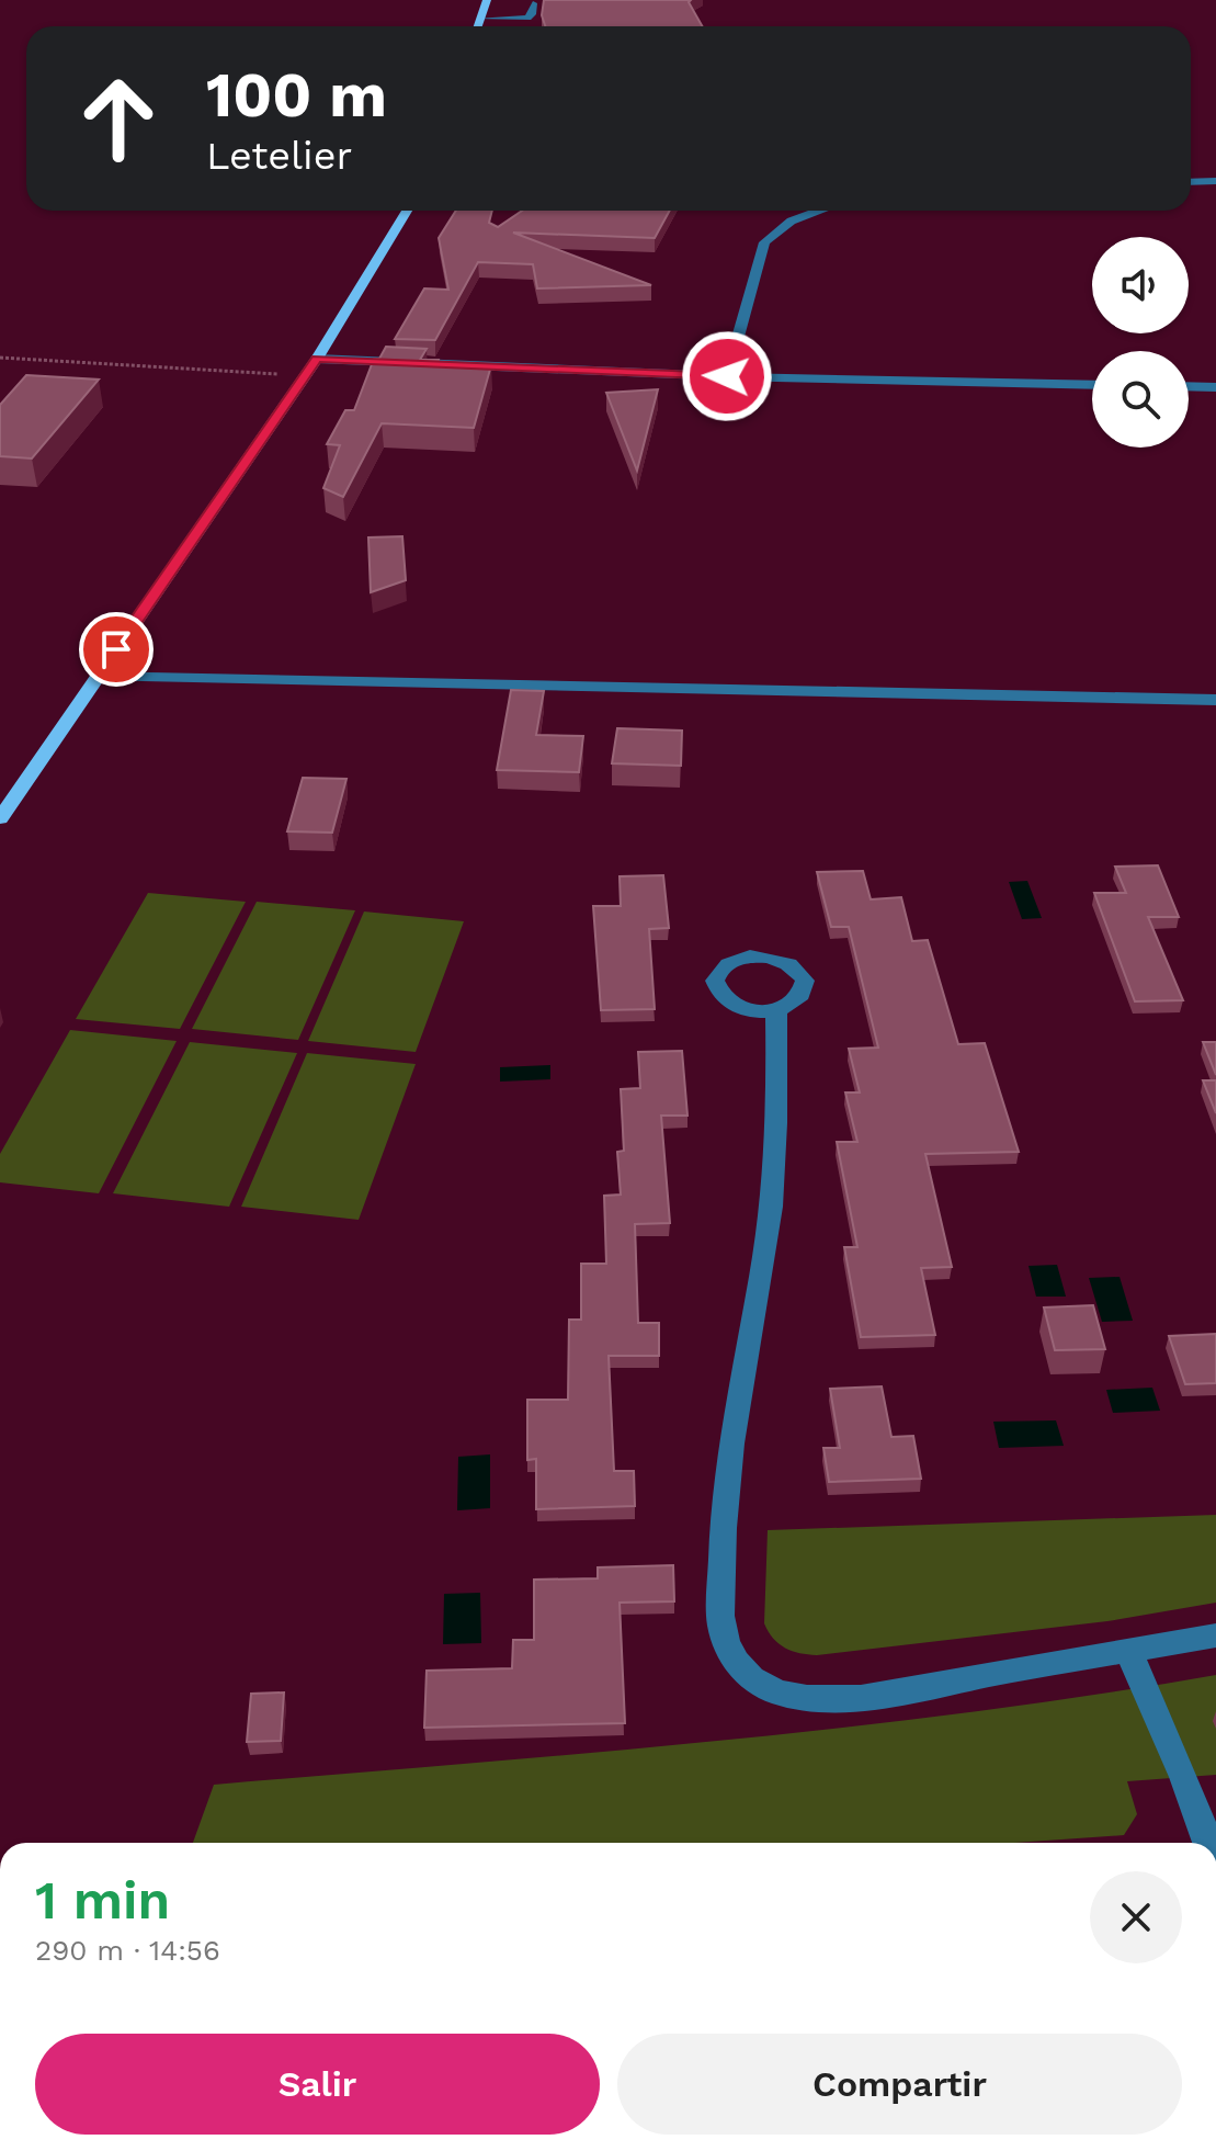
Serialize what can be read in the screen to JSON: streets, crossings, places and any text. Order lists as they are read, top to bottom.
{
  "page": {
    "turn": ["100 m", "Letelier"],
    "heading": ["1 min", "290 m · 14:56"],
    "buttons": ["Salir", "Compartir"]
  }
}
